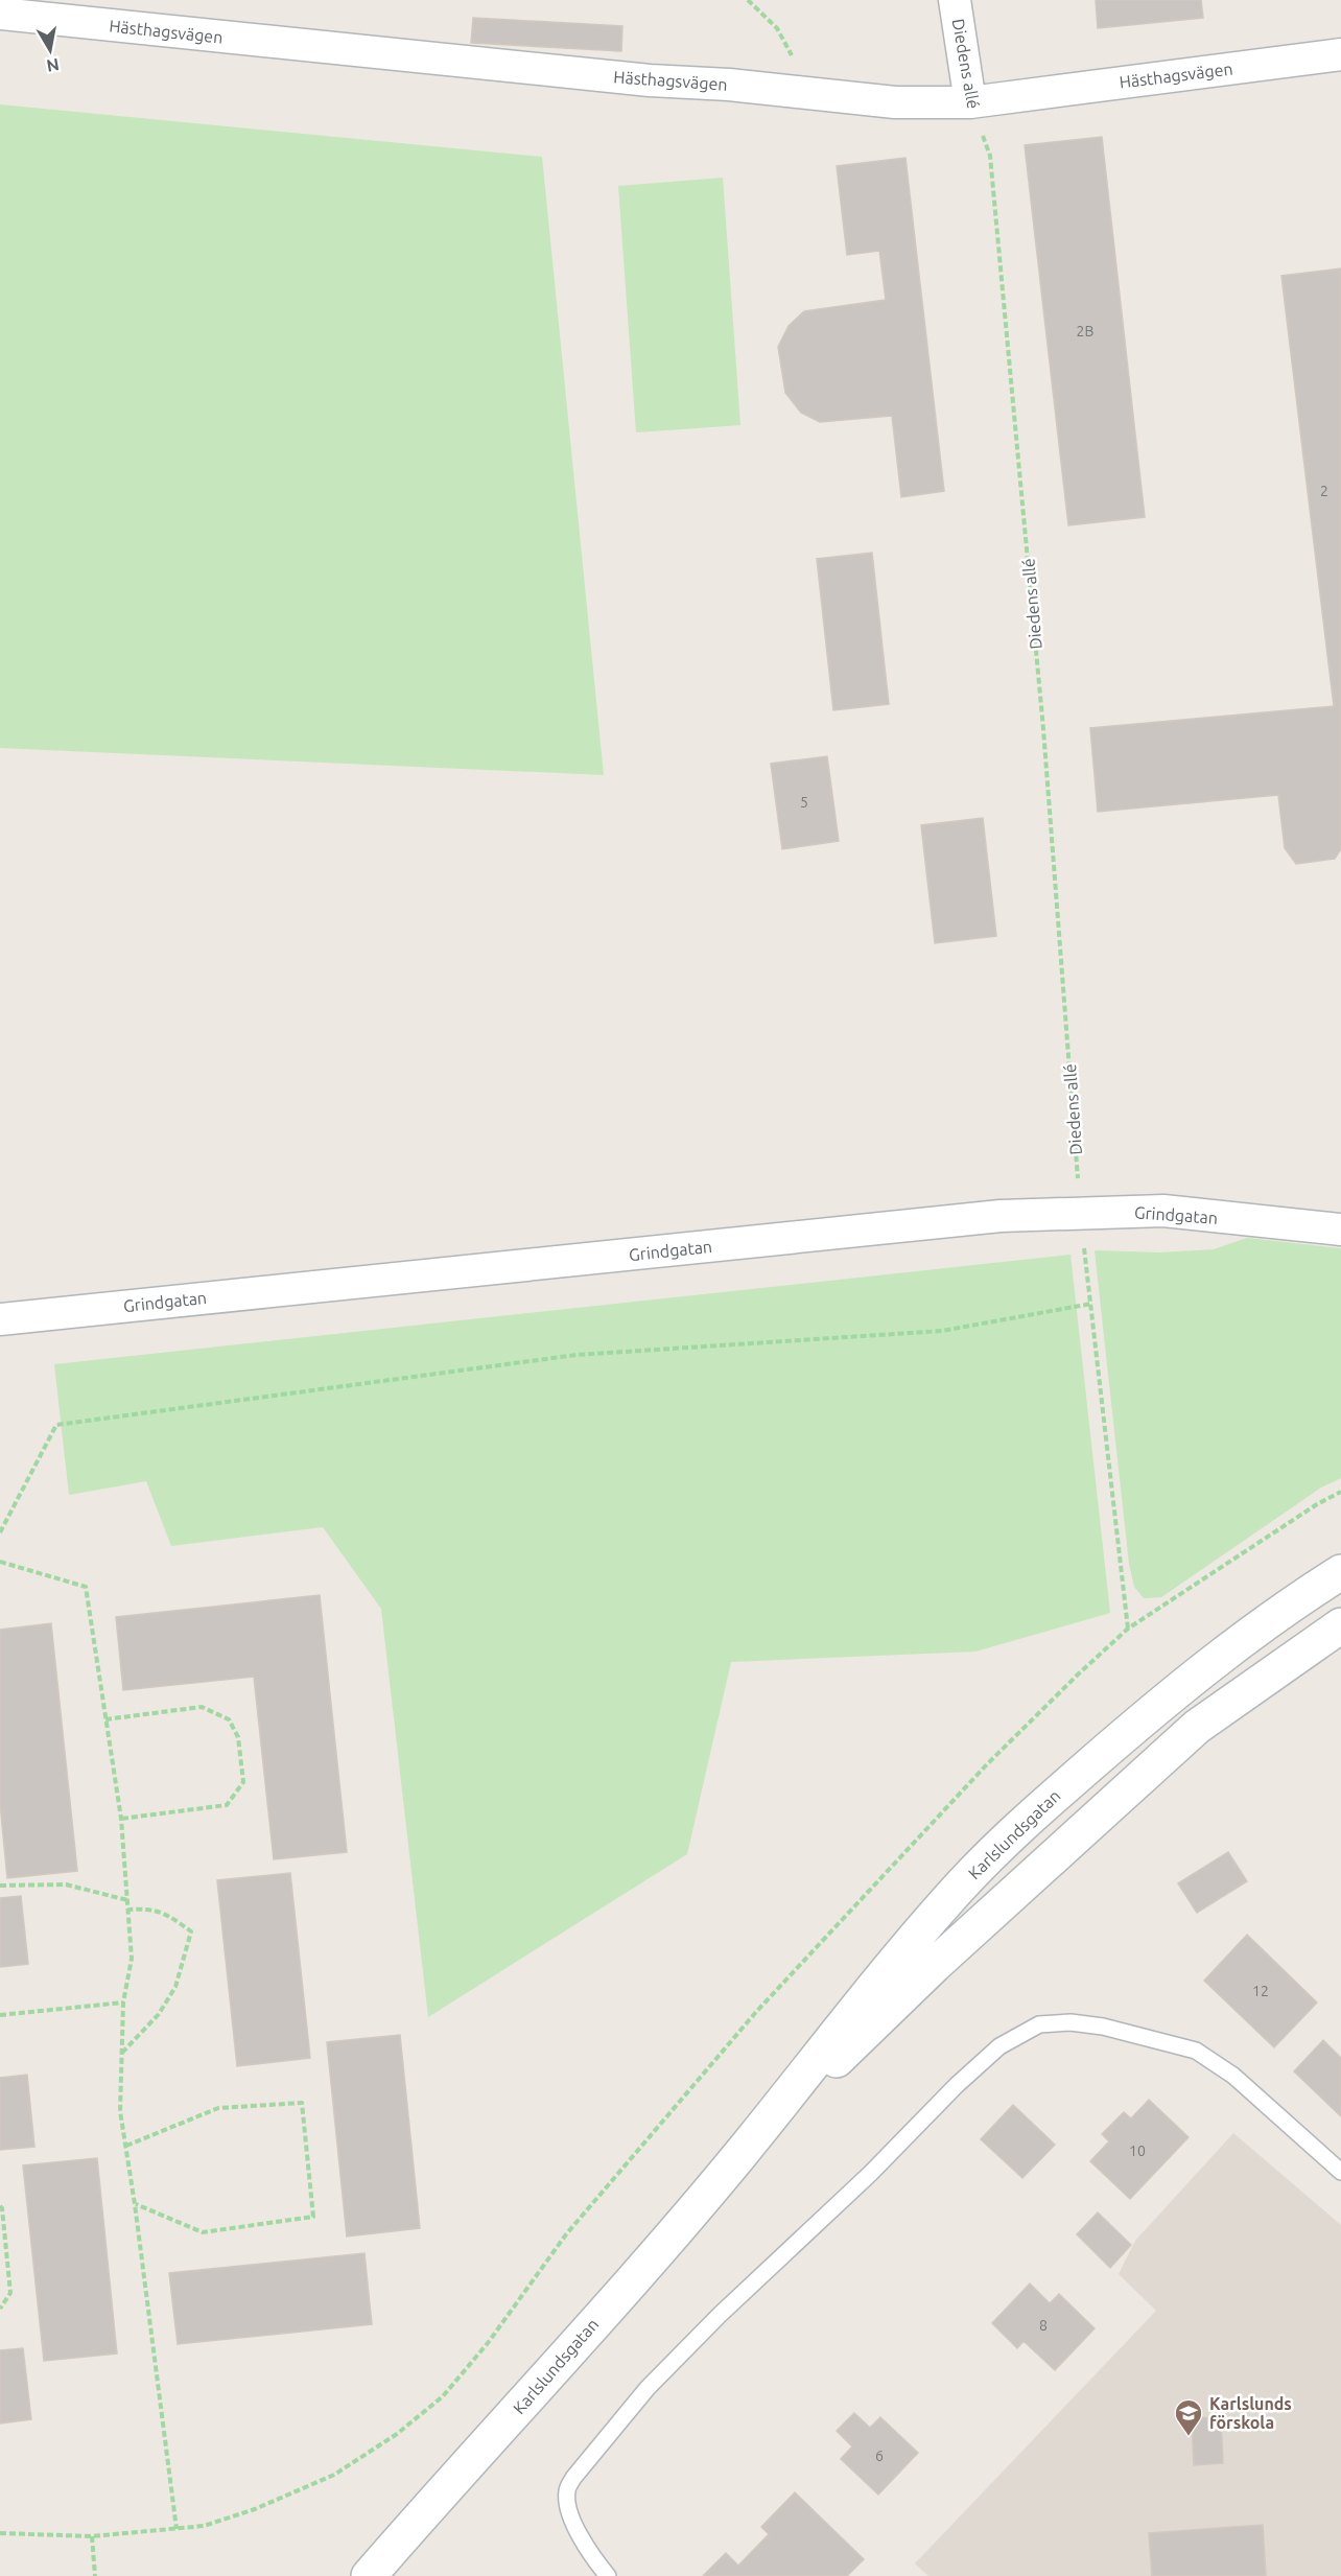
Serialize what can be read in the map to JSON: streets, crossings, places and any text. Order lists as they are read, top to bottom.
{
  "streets": {
    "main road": ["Karlslundsgatan"],
    "street": ["Hästhagsvägen", "Diedens allé", "Grindgatan"]
  },
  "crossings": [
    ["Hästhagsvägen", "Diedens allé"],
    ["Diedens allé", "Grindgatan"]
  ],
  "places": {
    "school or university": ["Karlslunds förskola"]
  },
  "house_numbers": [
    "2B",
    "2",
    "5",
    "12",
    "10",
    "8",
    "6"
  ],
  "north": "bottom"
}
